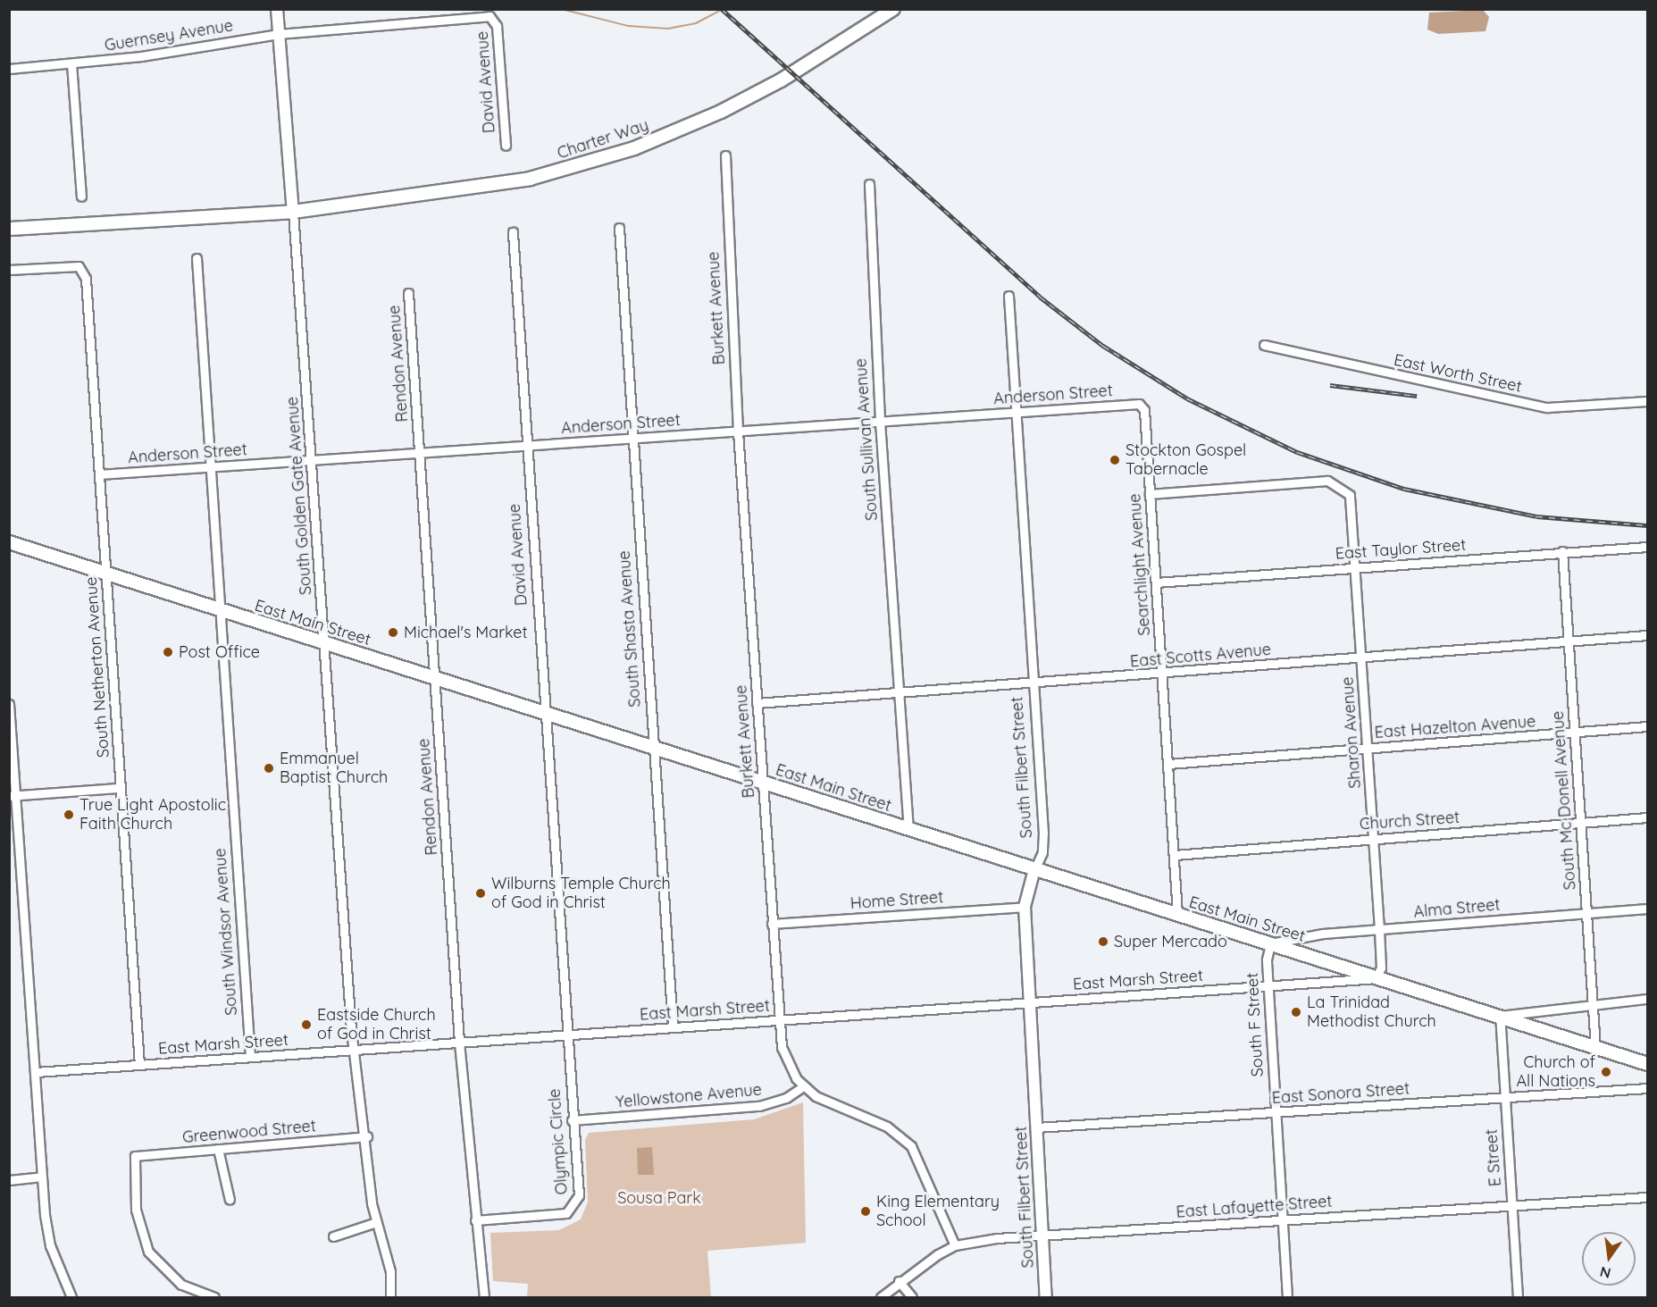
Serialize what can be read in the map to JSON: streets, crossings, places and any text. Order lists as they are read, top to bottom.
{
  "streets": {
    "main road": ["Charter Way", "East Main Street"],
    "street": [
      "Guernsey Avenue",
      "David Avenue",
      "Burkett Avenue",
      "Rendon Avenue",
      "East Worth Street",
      "Anderson Street",
      "South Sullivan Avenue",
      "South Golden Gate Avenue",
      "East Taylor Street",
      "Searchlight Avenue",
      "South Shasta Avenue",
      "East Scotts Avenue",
      "South Netherton Avenue",
      "East Hazelton Avenue",
      "Sharon Avenue",
      "South Filbert Street",
      "South Mc Donell Avenue",
      "Church Street",
      "Home Street",
      "Alma Street",
      "South Windsor Avenue",
      "East Marsh Street",
      "South F Street",
      "East Sonora Street",
      "Yellowstone Avenue",
      "Greenwood Street",
      "Olympic Circle",
      "E Street",
      "East Lafayette Street"
    ]
  },
  "crossings": [
    ["Guernsey Avenue", "David Avenue"],
    ["Guernsey Avenue", "South Golden Gate Avenue"],
    ["David Avenue", "Anderson Street"],
    ["David Avenue", "East Main Street"],
    ["David Avenue", "East Marsh Street"],
    ["David Avenue", "Olympic Circle"],
    ["Charter Way", "South Golden Gate Avenue"],
    ["Burkett Avenue", "Anderson Street"],
    ["Burkett Avenue", "East Main Street"],
    ["Burkett Avenue", "East Scotts Avenue"],
    ["Burkett Avenue", "Home Street"],
    ["Burkett Avenue", "East Marsh Street"],
    ["Burkett Avenue", "Yellowstone Avenue"],
    ["Rendon Avenue", "Anderson Street"],
    ["Rendon Avenue", "East Main Street"],
    ["Rendon Avenue", "East Marsh Street"],
    ["Rendon Avenue", "Olympic Circle"],
    ["Anderson Street", "South Sullivan Avenue"],
    ["Anderson Street", "South Golden Gate Avenue"],
    ["Anderson Street", "Searchlight Avenue"],
    ["Anderson Street", "South Shasta Avenue"],
    ["Anderson Street", "South Netherton Avenue"],
    ["Anderson Street", "South Filbert Street"],
    ["Anderson Street", "South Windsor Avenue"],
    ["South Sullivan Avenue", "East Main Street"],
    ["South Sullivan Avenue", "East Scotts Avenue"],
    ["South Golden Gate Avenue", "East Main Street"],
    ["South Golden Gate Avenue", "East Marsh Street"],
    ["South Golden Gate Avenue", "Greenwood Street"],
    ["East Taylor Street", "Searchlight Avenue"],
    ["East Taylor Street", "Sharon Avenue"],
    ["East Taylor Street", "South Mc Donell Avenue"],
    ["Searchlight Avenue", "East Main Street"],
    ["Searchlight Avenue", "East Scotts Avenue"],
    ["Searchlight Avenue", "East Hazelton Avenue"],
    ["Searchlight Avenue", "Sharon Avenue"],
    ["Searchlight Avenue", "Church Street"],
    ["East Main Street", "South Shasta Avenue"],
    ["East Main Street", "South Netherton Avenue"],
    ["East Main Street", "Sharon Avenue"],
    ["East Main Street", "South Filbert Street"],
    ["East Main Street", "South Mc Donell Avenue"],
    ["East Main Street", "Alma Street"],
    ["East Main Street", "South Windsor Avenue"],
    ["East Main Street", "East Marsh Street"],
    ["East Main Street", "South F Street"],
    ["East Main Street", "E Street"],
    ["South Shasta Avenue", "East Marsh Street"],
    ["East Scotts Avenue", "Sharon Avenue"],
    ["East Scotts Avenue", "South Filbert Street"],
    ["East Scotts Avenue", "South Mc Donell Avenue"],
    ["South Netherton Avenue", "East Marsh Street"],
    ["East Hazelton Avenue", "Sharon Avenue"],
    ["East Hazelton Avenue", "South Mc Donell Avenue"],
    ["Sharon Avenue", "Church Street"],
    ["Sharon Avenue", "Alma Street"],
    ["Sharon Avenue", "East Marsh Street"],
    ["South Filbert Street", "Home Street"],
    ["South Filbert Street", "East Marsh Street"],
    ["South Filbert Street", "East Sonora Street"],
    ["South Filbert Street", "East Lafayette Street"],
    ["South Mc Donell Avenue", "Church Street"],
    ["South Mc Donell Avenue", "Alma Street"],
    ["Alma Street", "South F Street"],
    ["South Windsor Avenue", "East Marsh Street"],
    ["East Marsh Street", "South F Street"],
    ["East Marsh Street", "Olympic Circle"],
    ["South F Street", "East Sonora Street"],
    ["South F Street", "East Lafayette Street"],
    ["East Sonora Street", "E Street"],
    ["Yellowstone Avenue", "Olympic Circle"],
    ["E Street", "East Lafayette Street"]
  ],
  "parks": ["Sousa Park"],
  "places": [
    "Stockton Gospel Tabernacle",
    "Michael's Market",
    "Post Office",
    "Emmanuel Baptist Church",
    "True Light Apostolic Faith Church",
    "Wilburns Temple Church of God in Christ",
    "Super Mercado",
    "La Trinidad Methodist Church",
    "Eastside Church of God in Christ",
    "Church of All Nations",
    "King Elementary School"
  ],
  "north": "bottom"
}
